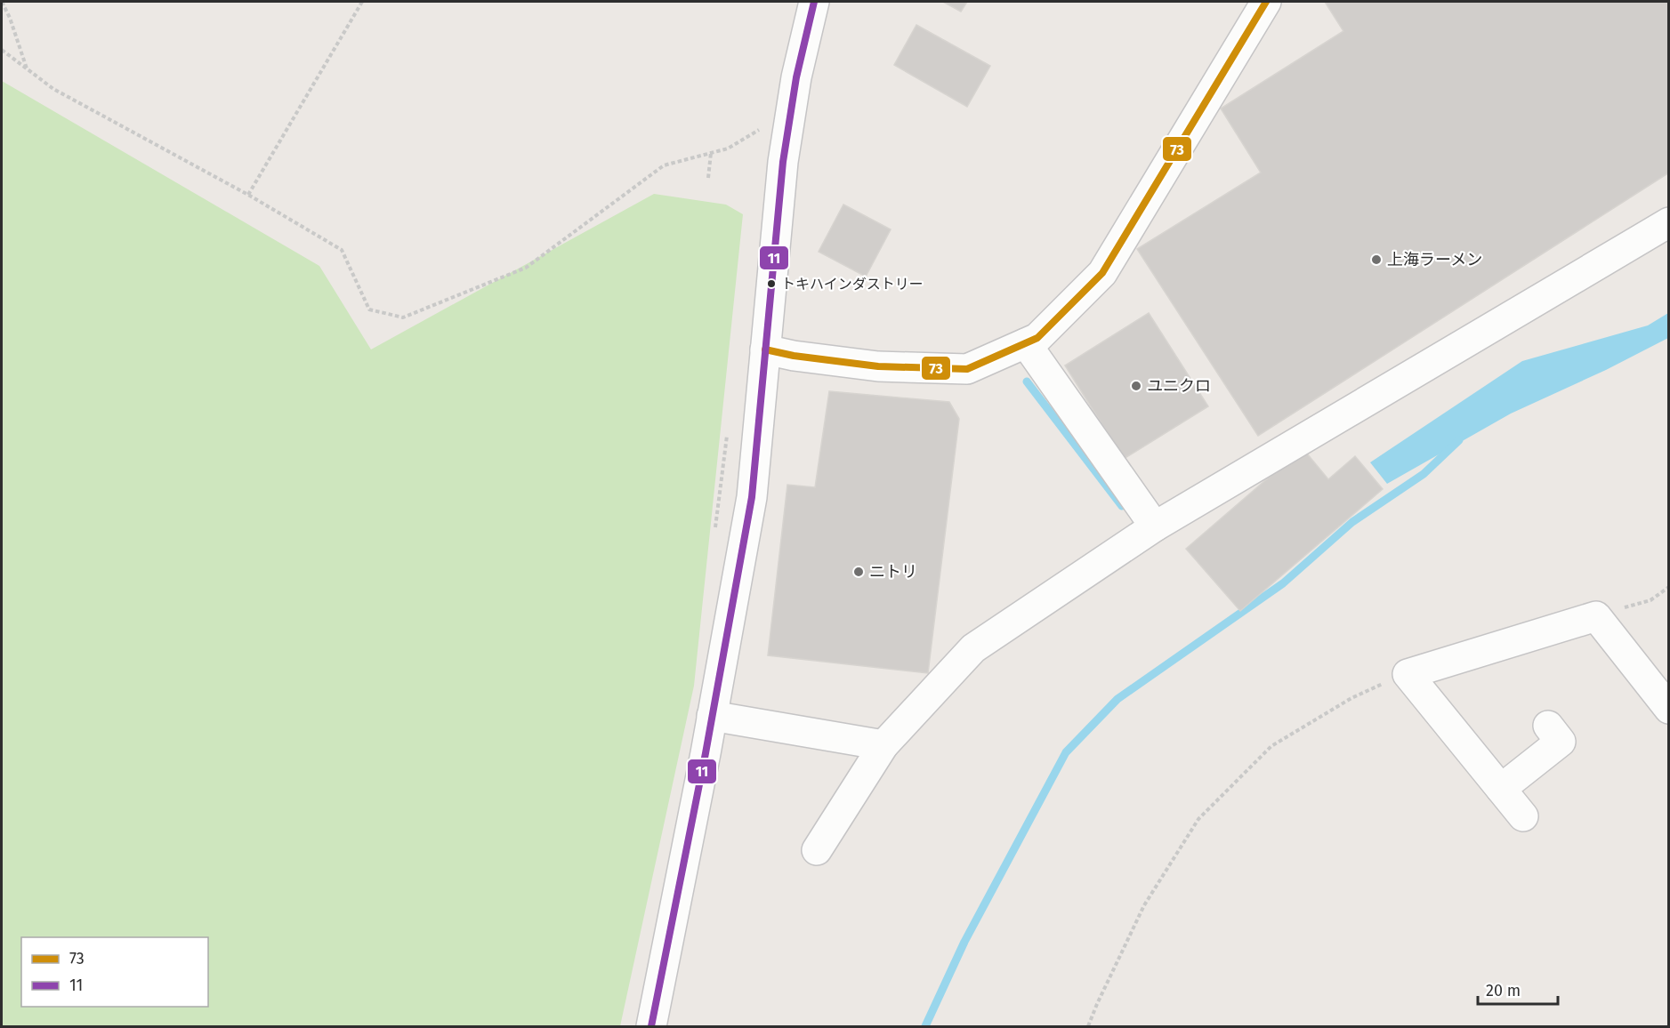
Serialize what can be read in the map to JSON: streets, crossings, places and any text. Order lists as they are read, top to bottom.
{
  "places": [
    "上海ラーメン",
    "トキハインダストリー",
    "ユニクロ",
    "ニトリ"
  ],
  "lines": ["transit line 73", "transit line 11"],
  "legend": ["73", "11"],
  "scale_bar": "20 m"
}
